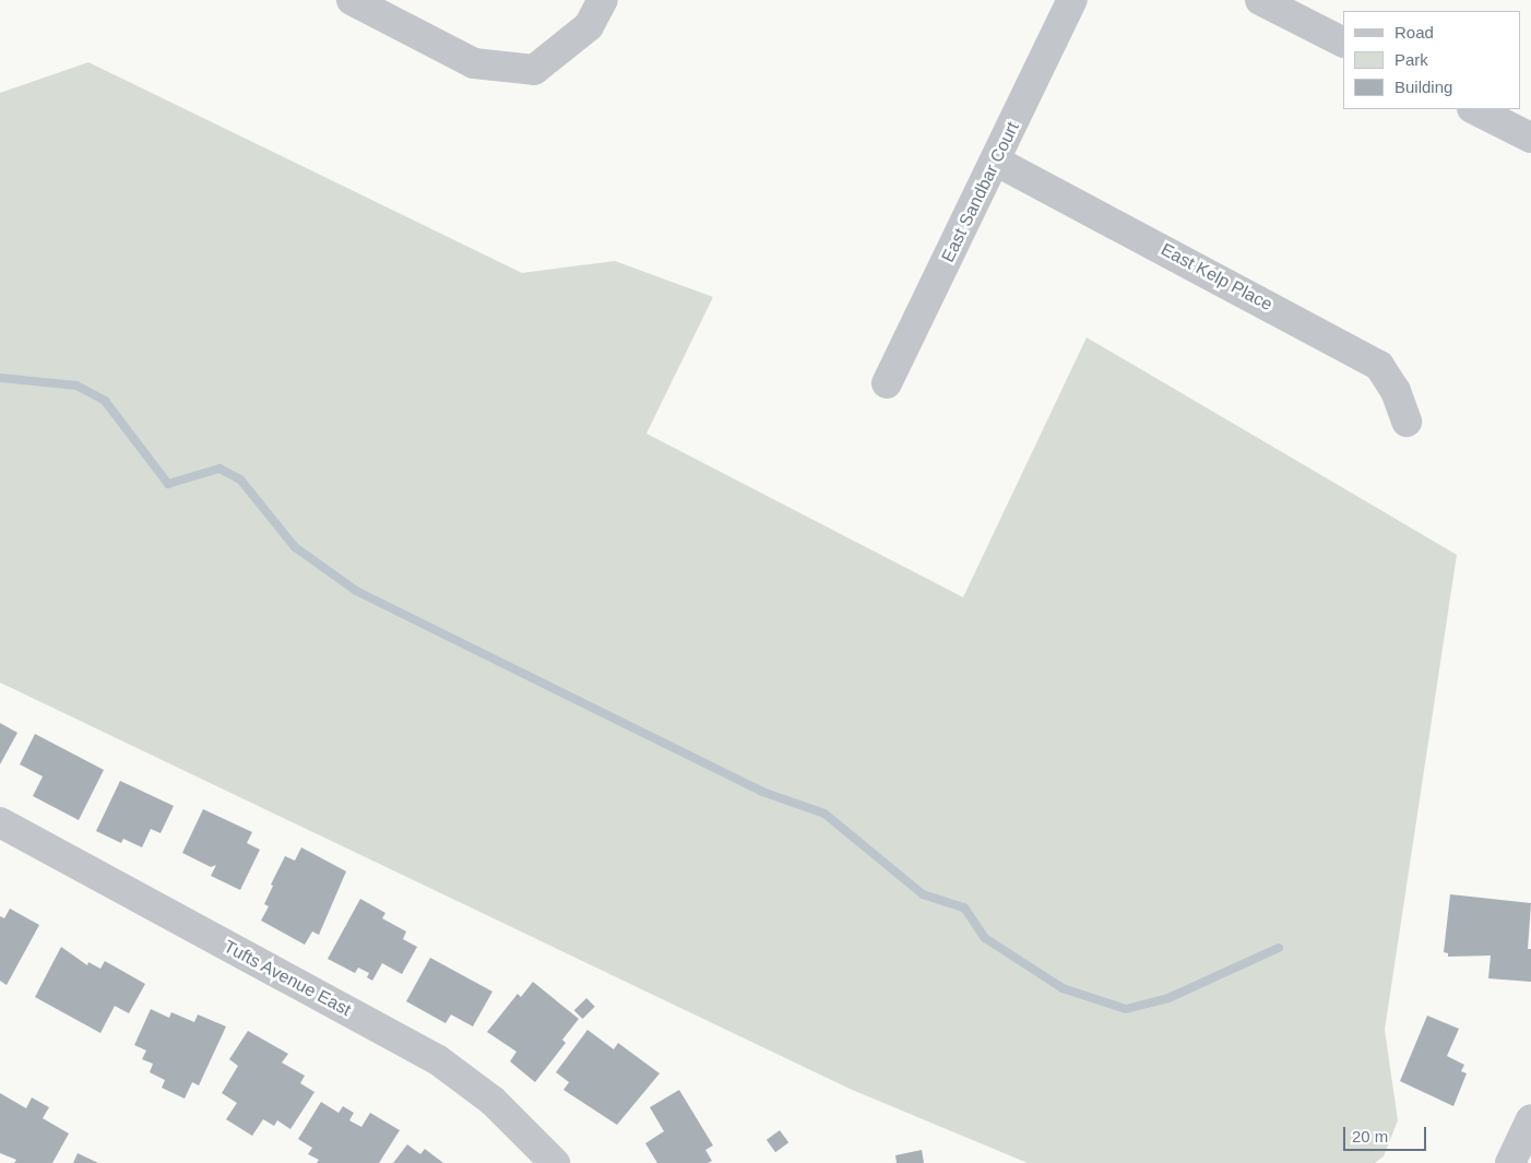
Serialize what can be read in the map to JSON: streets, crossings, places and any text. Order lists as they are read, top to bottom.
{
  "streets": {
    "street": ["East Sandbar Court", "East Kelp Place", "Tufts Avenue East"]
  },
  "crossings": [
    ["East Sandbar Court", "East Kelp Place"]
  ],
  "legend": ["Road", "Park", "Building"],
  "scale_bar": "20 m"
}
